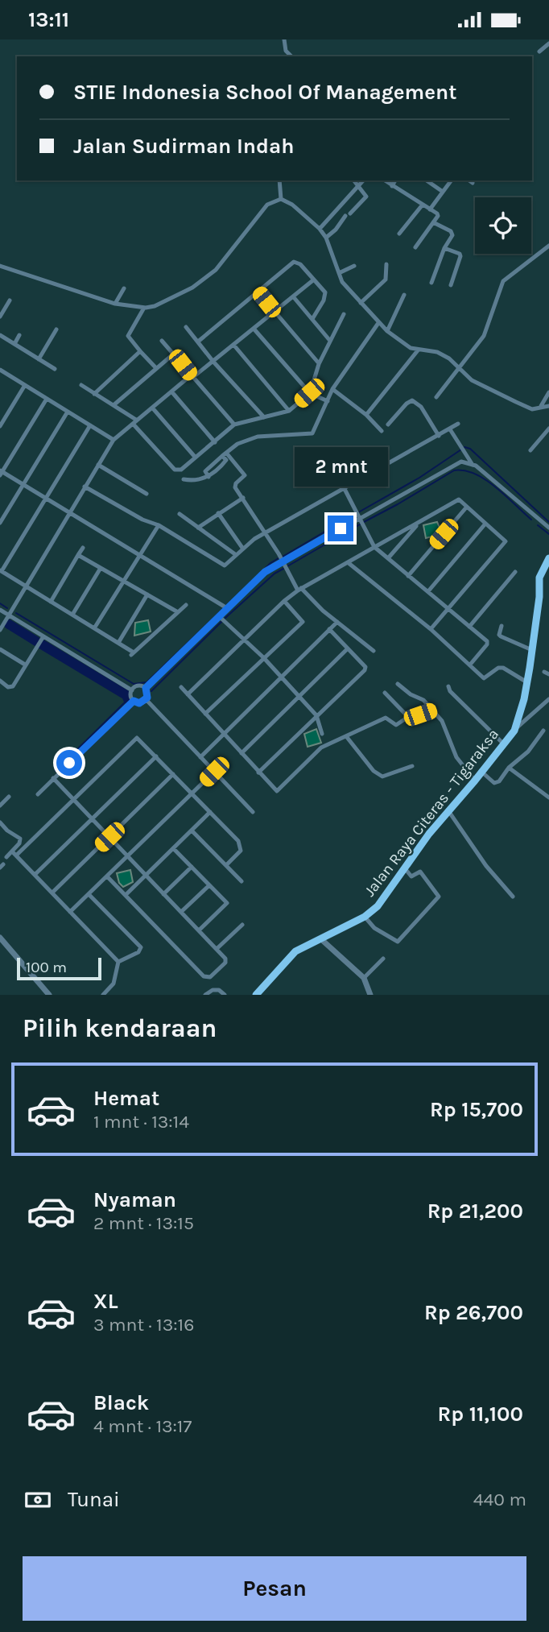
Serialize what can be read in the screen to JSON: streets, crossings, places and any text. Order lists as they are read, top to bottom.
{
  "streets": {
    "main road": ["Jalan Raya Citeras - Tigaraksa"]
  },
  "scale_bar": "100 m",
  "page": {
    "status": "13:11",
    "banner": ["STIE Indonesia School Of Management", "Jalan Sudirman Indah"],
    "bubble": "2 mnt",
    "scale": "100 m",
    "heading": "Pilih kendaraan",
    "list": [
      {
        "name": "Hemat",
        "note": "1 mnt · 13:14",
        "value": "Rp 15,700"
      },
      {
        "name": "Nyaman",
        "note": "2 mnt · 13:15",
        "value": "Rp 21,200"
      },
      {
        "name": "XL",
        "note": "3 mnt · 13:16",
        "value": "Rp 26,700"
      },
      {
        "name": "Black",
        "note": "4 mnt · 13:17",
        "value": "Rp 11,100"
      }
    ],
    "pay": ["Tunai", "440 m"],
    "buttons": "Pesan"
  }
}
